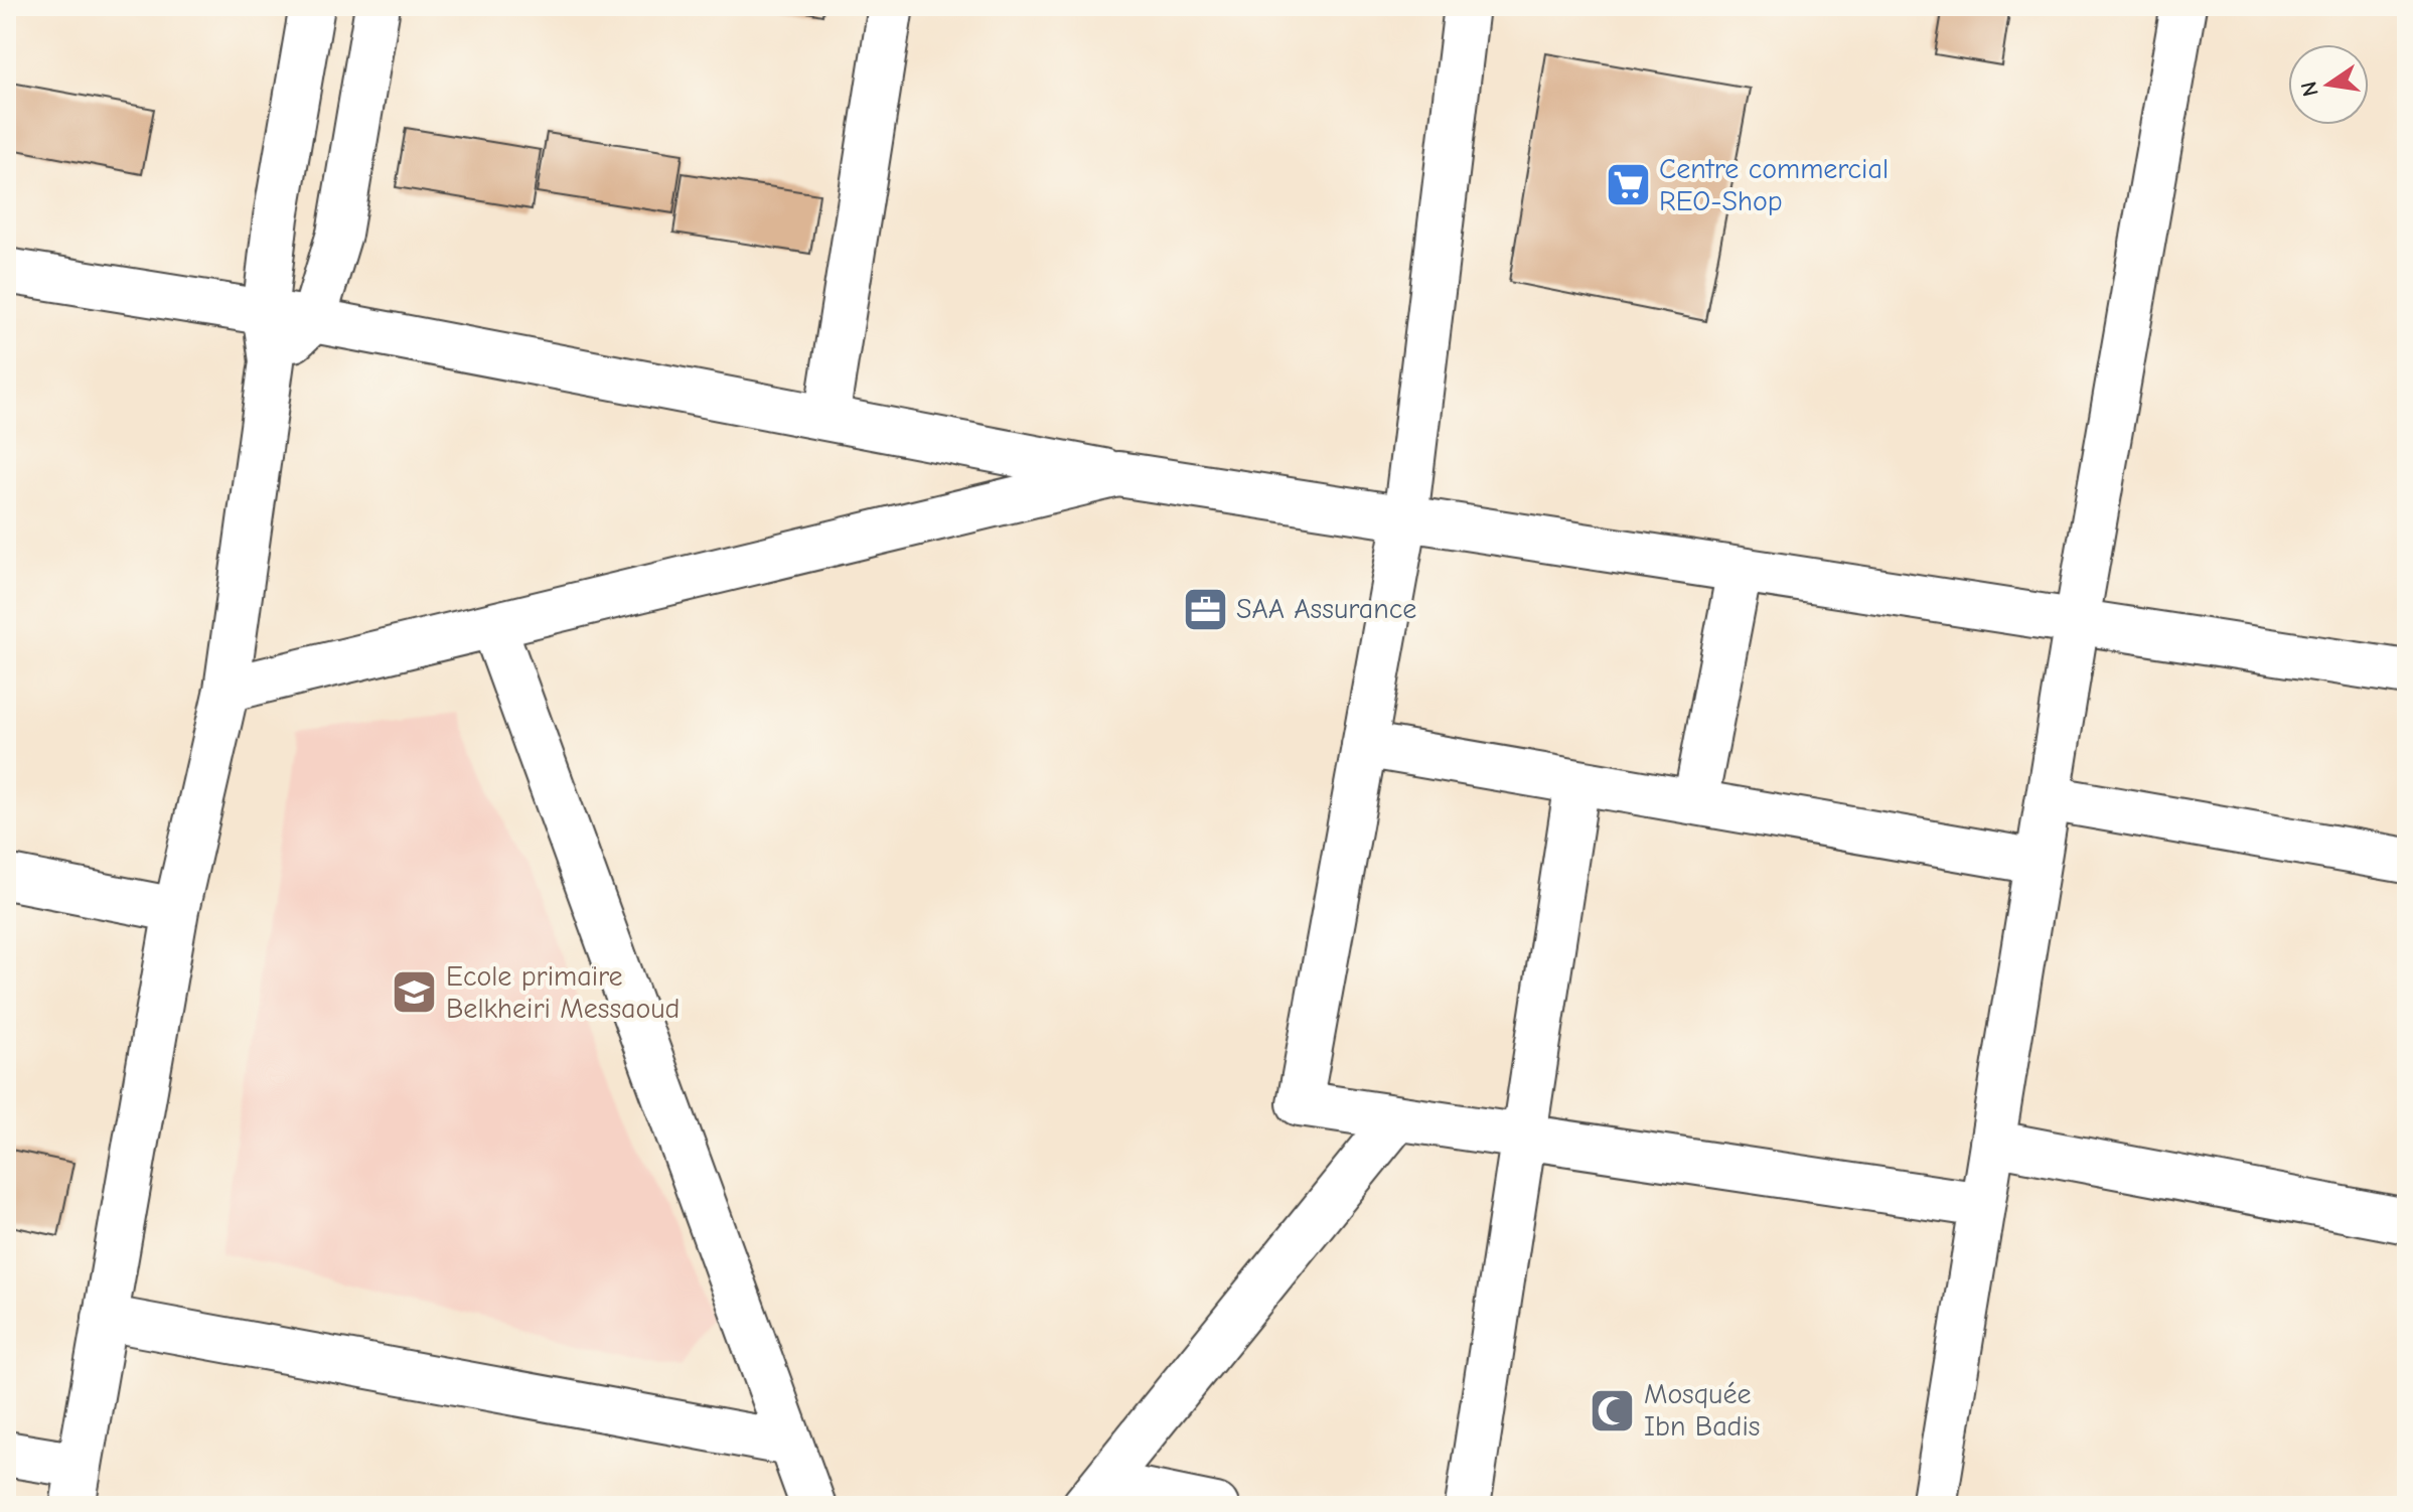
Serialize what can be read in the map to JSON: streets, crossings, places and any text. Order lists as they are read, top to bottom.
{
  "places": {
    "supermarket": ["Centre commercial REO-Shop"],
    "office": ["SAA Assurance"],
    "school or university": ["Ecole primaire Belkheiri Messaoud"],
    "mosque": ["Mosquée Ibn Badis"]
  },
  "north": "left"
}
